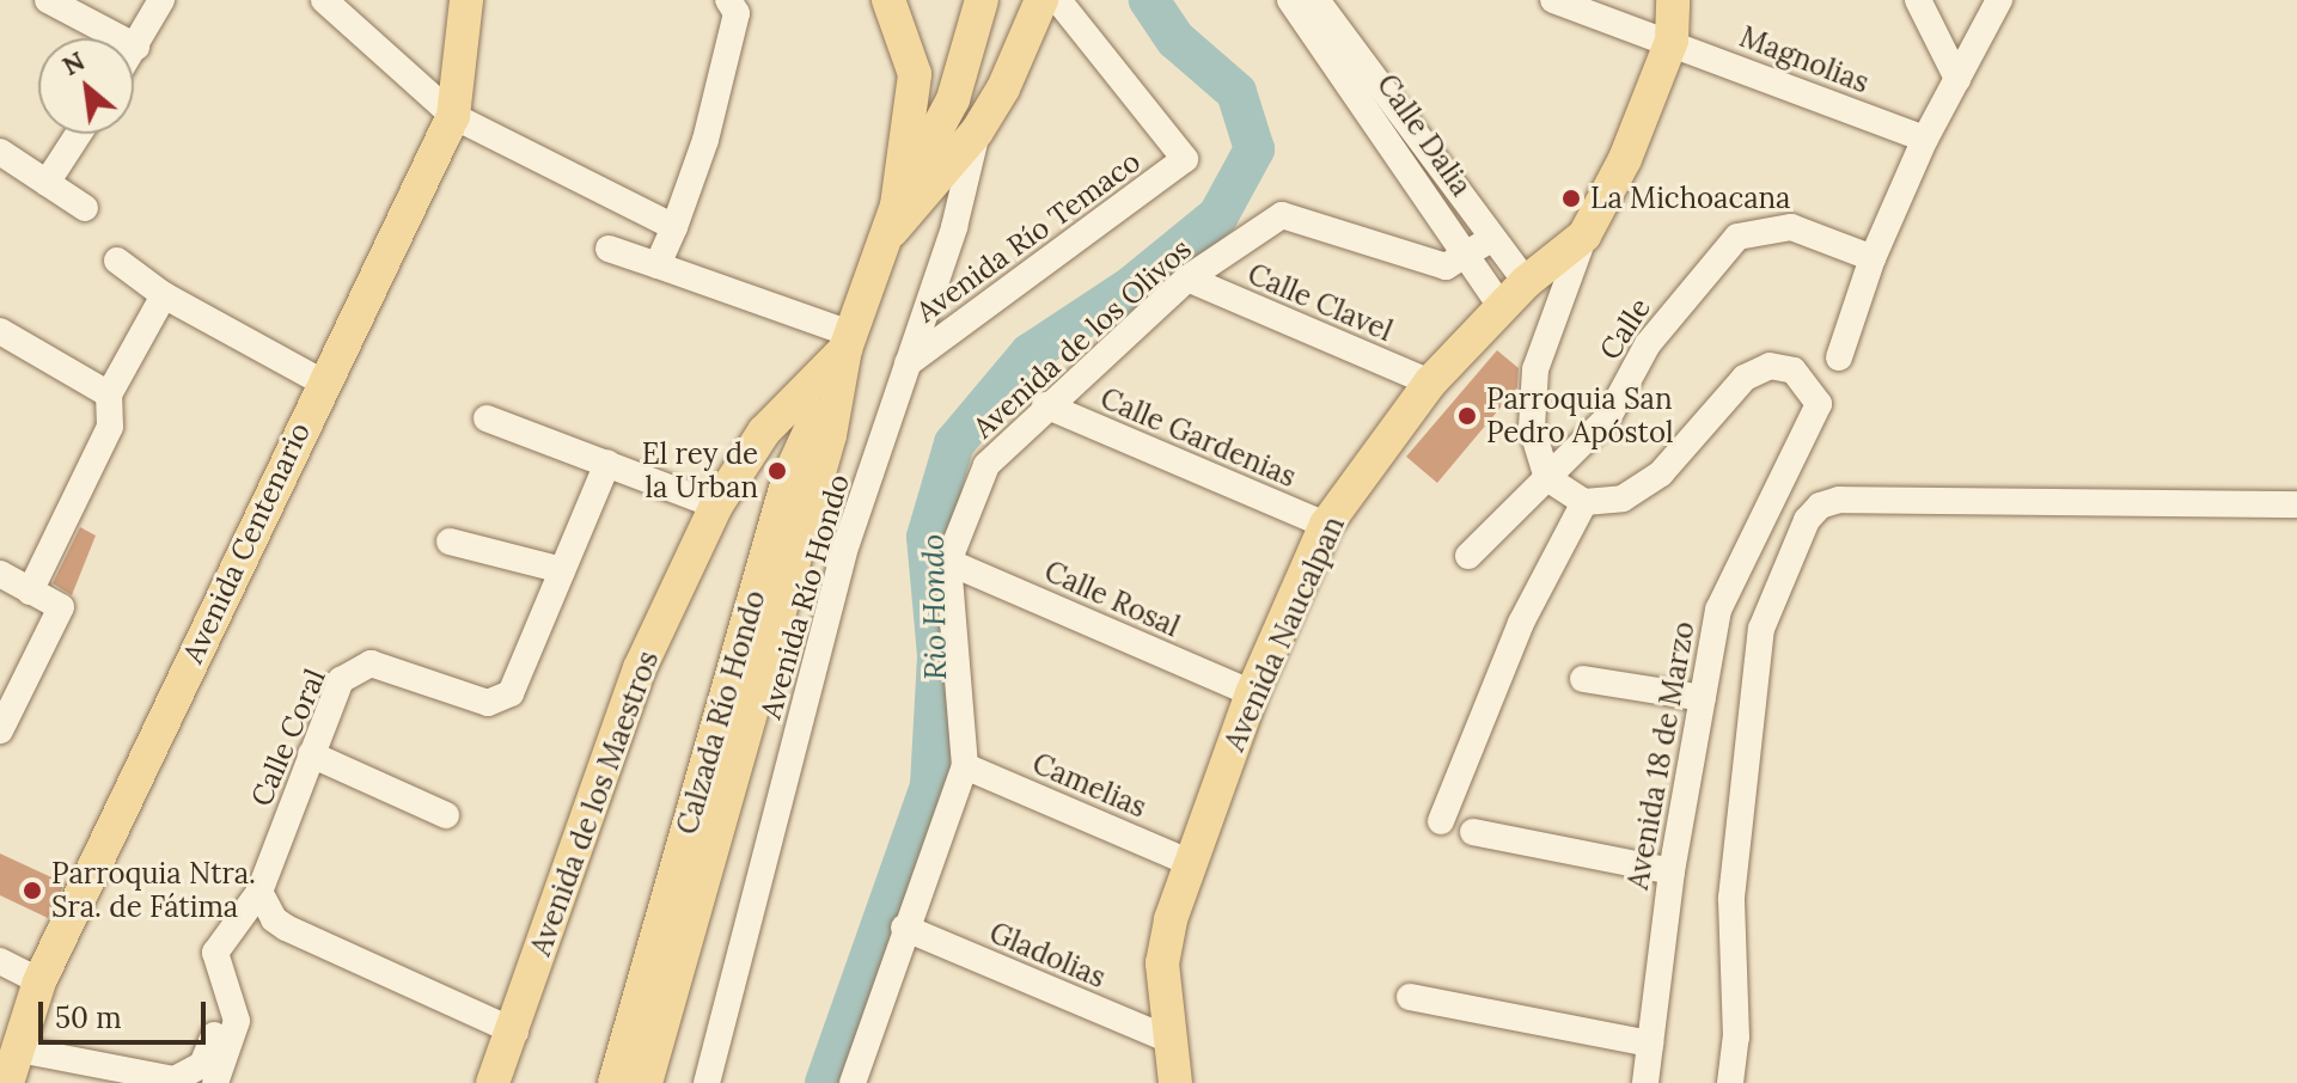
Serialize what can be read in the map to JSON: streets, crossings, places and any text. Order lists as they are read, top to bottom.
{
  "streets": {
    "main road": [
      "Avenida Centenario",
      "Avenida Naucalpan",
      "Calzada Río Hondo",
      "Avenida de los Maestros"
    ],
    "street": [
      "Magnolias",
      "Calle Dalia",
      "Avenida Río Temaco",
      "Calle Clavel",
      "Calle",
      "Avenida de los Olivos",
      "Calle Gardenias",
      "Avenida Río Hondo",
      "Calle Rosal",
      "Calle Coral",
      "Avenida 18 de Marzo",
      "Camelias",
      "Gladolias"
    ]
  },
  "crossings": [
    ["Magnolias", "Avenida Naucalpan"],
    ["Calle Dalia", "Avenida de los Olivos"],
    ["Calle Dalia", "Avenida Naucalpan"],
    ["Avenida Río Temaco", "Avenida Río Hondo"],
    ["Calle Clavel", "Avenida de los Olivos"],
    ["Calle Clavel", "Avenida Naucalpan"],
    ["Avenida de los Olivos", "Calle Gardenias"],
    ["Avenida de los Olivos", "Calle Rosal"],
    ["Avenida de los Olivos", "Camelias"],
    ["Avenida de los Olivos", "Gladolias"],
    ["Calle Gardenias", "Avenida Naucalpan"],
    ["Calle Rosal", "Avenida Naucalpan"],
    ["Avenida Naucalpan", "Camelias"],
    ["Avenida Naucalpan", "Gladolias"],
    ["Calzada Río Hondo", "Avenida de los Maestros"]
  ],
  "water": ["Rio Hondo"],
  "places": [
    "La Michoacana",
    "Parroquia San Pedro Apóstol",
    "El rey de la Urban",
    "Parroquia Ntra. Sra. de Fátima"
  ],
  "scale_bar": "50 m",
  "north": "top left"
}
